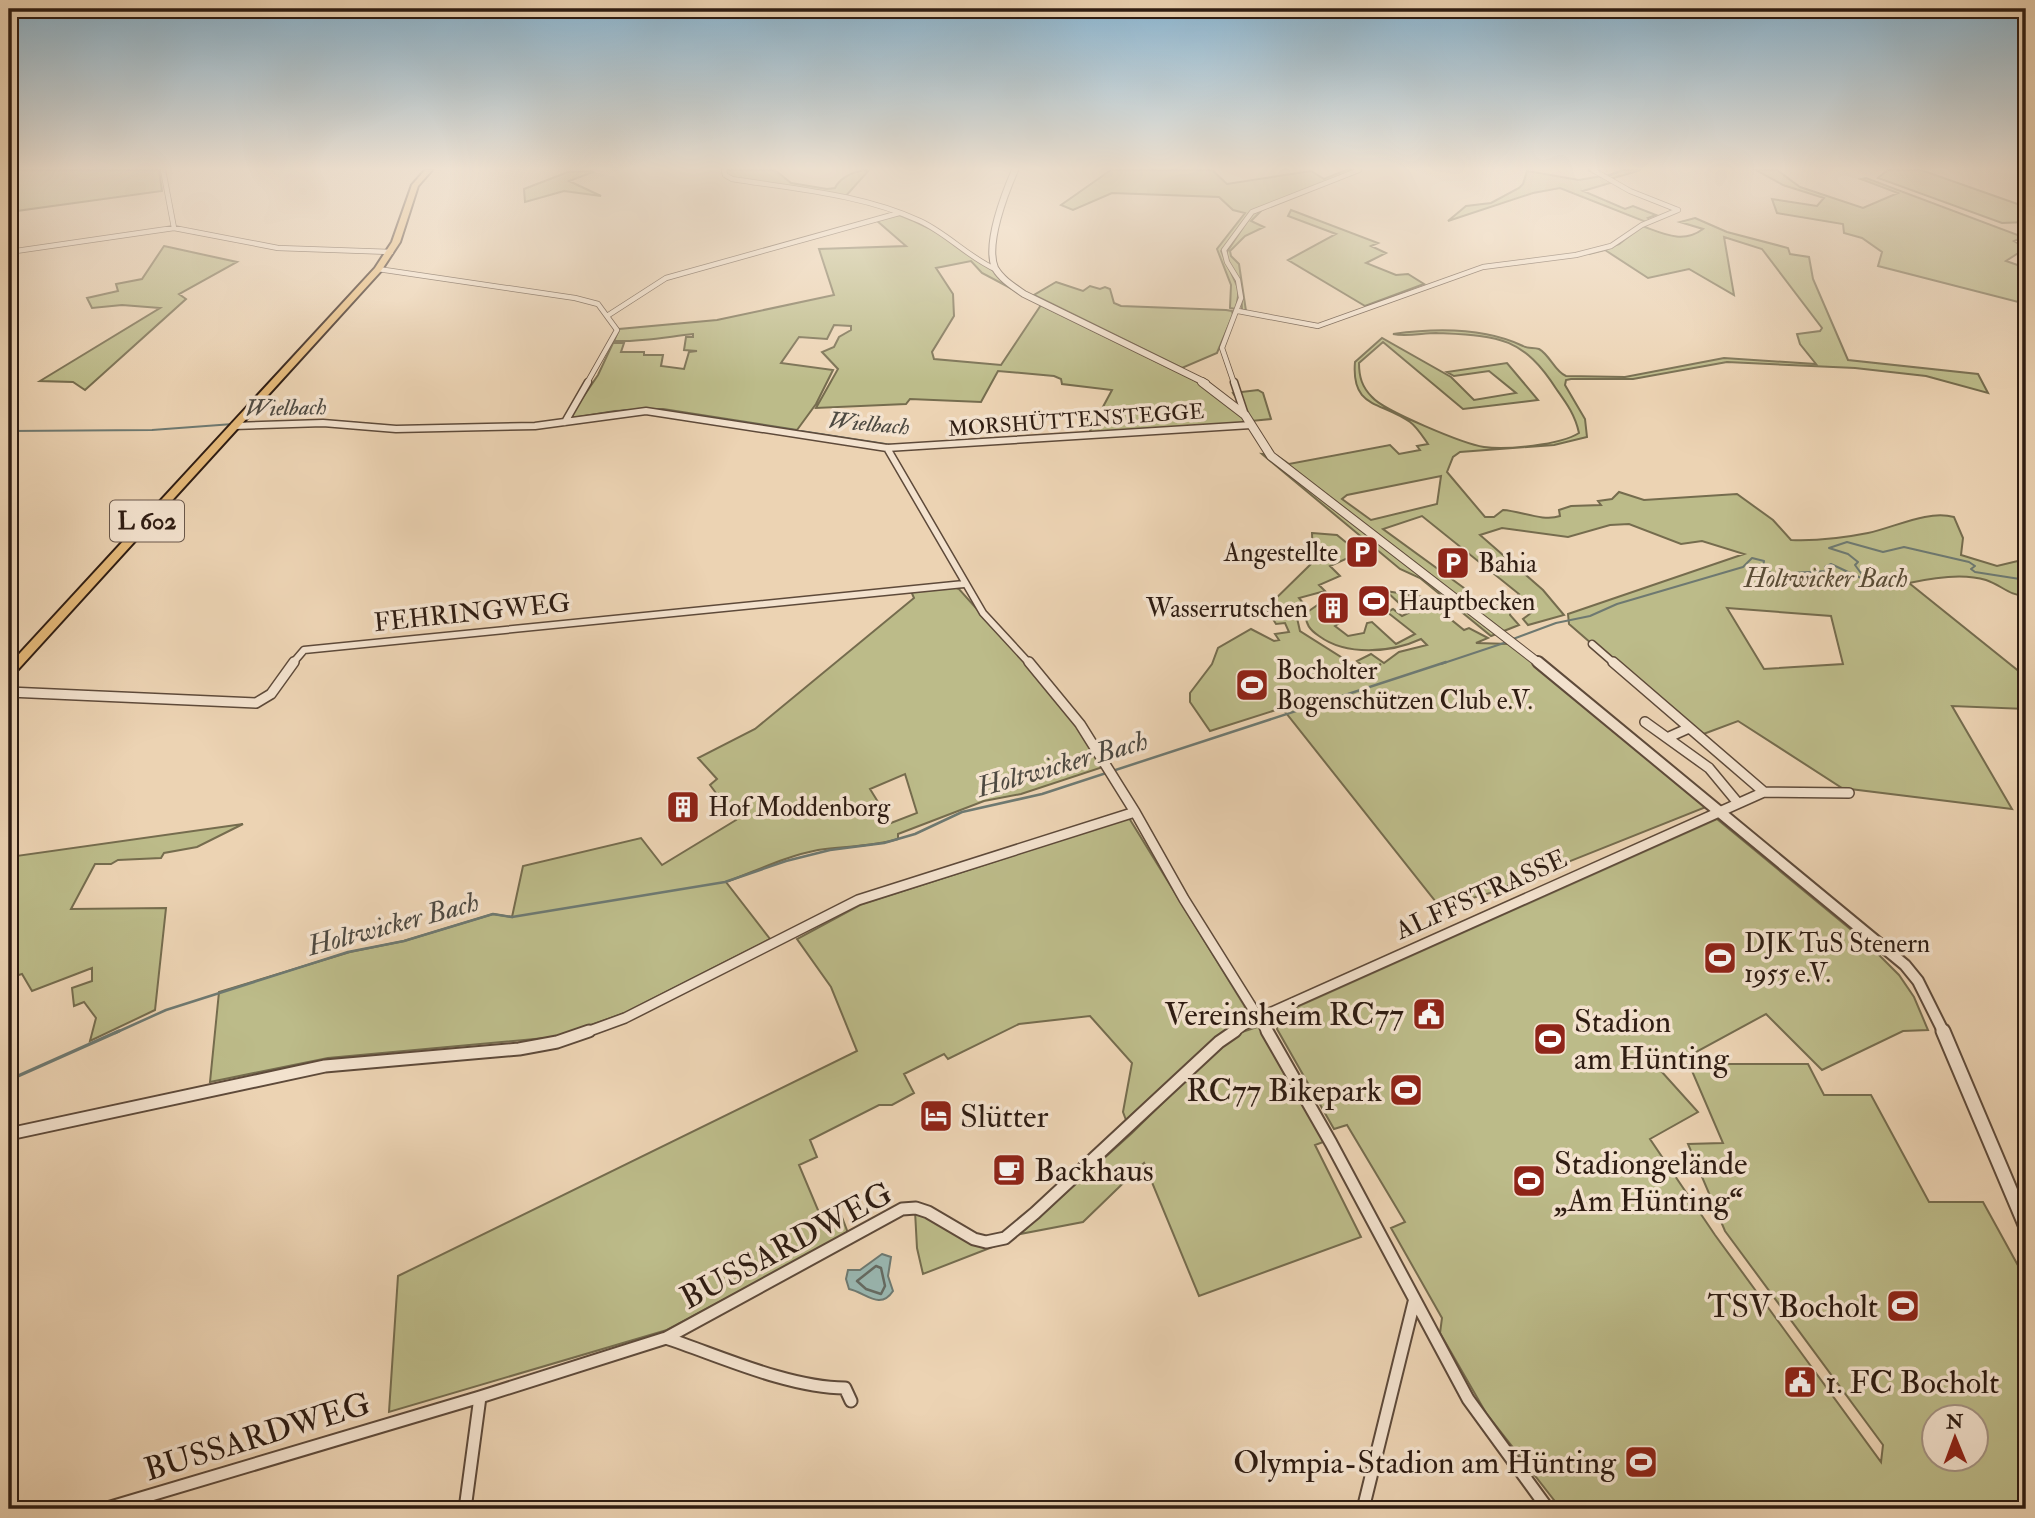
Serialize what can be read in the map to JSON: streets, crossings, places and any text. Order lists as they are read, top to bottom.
{
  "streets": {
    "main road": ["L 602"],
    "street": [
      "MORSHÜTTENSTEGGE",
      "FEHRINGWEG",
      "ALFFSTRASSE",
      "BUSSARDWEG"
    ]
  },
  "crossings": [
    ["MORSHÜTTENSTEGGE", "L 602"],
    ["ALFFSTRASSE", "BUSSARDWEG"]
  ],
  "water": ["Wielbach", "Holtwicker Bach"],
  "parks": ["Holtwicker Bach"],
  "places": {
    "parking": ["Angestellte", "Bahia"],
    "sports": [
      "Hauptbecken",
      "Bocholter Bogenschützen Club e.V.",
      "DJK TuS Stenern 1955 e.V.",
      "Stadion am Hünting",
      "RC77 Bikepark",
      "Stadiongelände „Am Hünting“",
      "TSV Bocholt",
      "Olympia-Stadion am Hünting"
    ],
    "building": ["Wasserrutschen", "Hof Moddenborg"],
    "public building": ["Vereinsheim RC77", "1. FC Bocholt"],
    "hotel": ["Slütter"],
    "cafe": ["Backhaus"]
  },
  "north": "top"
}
